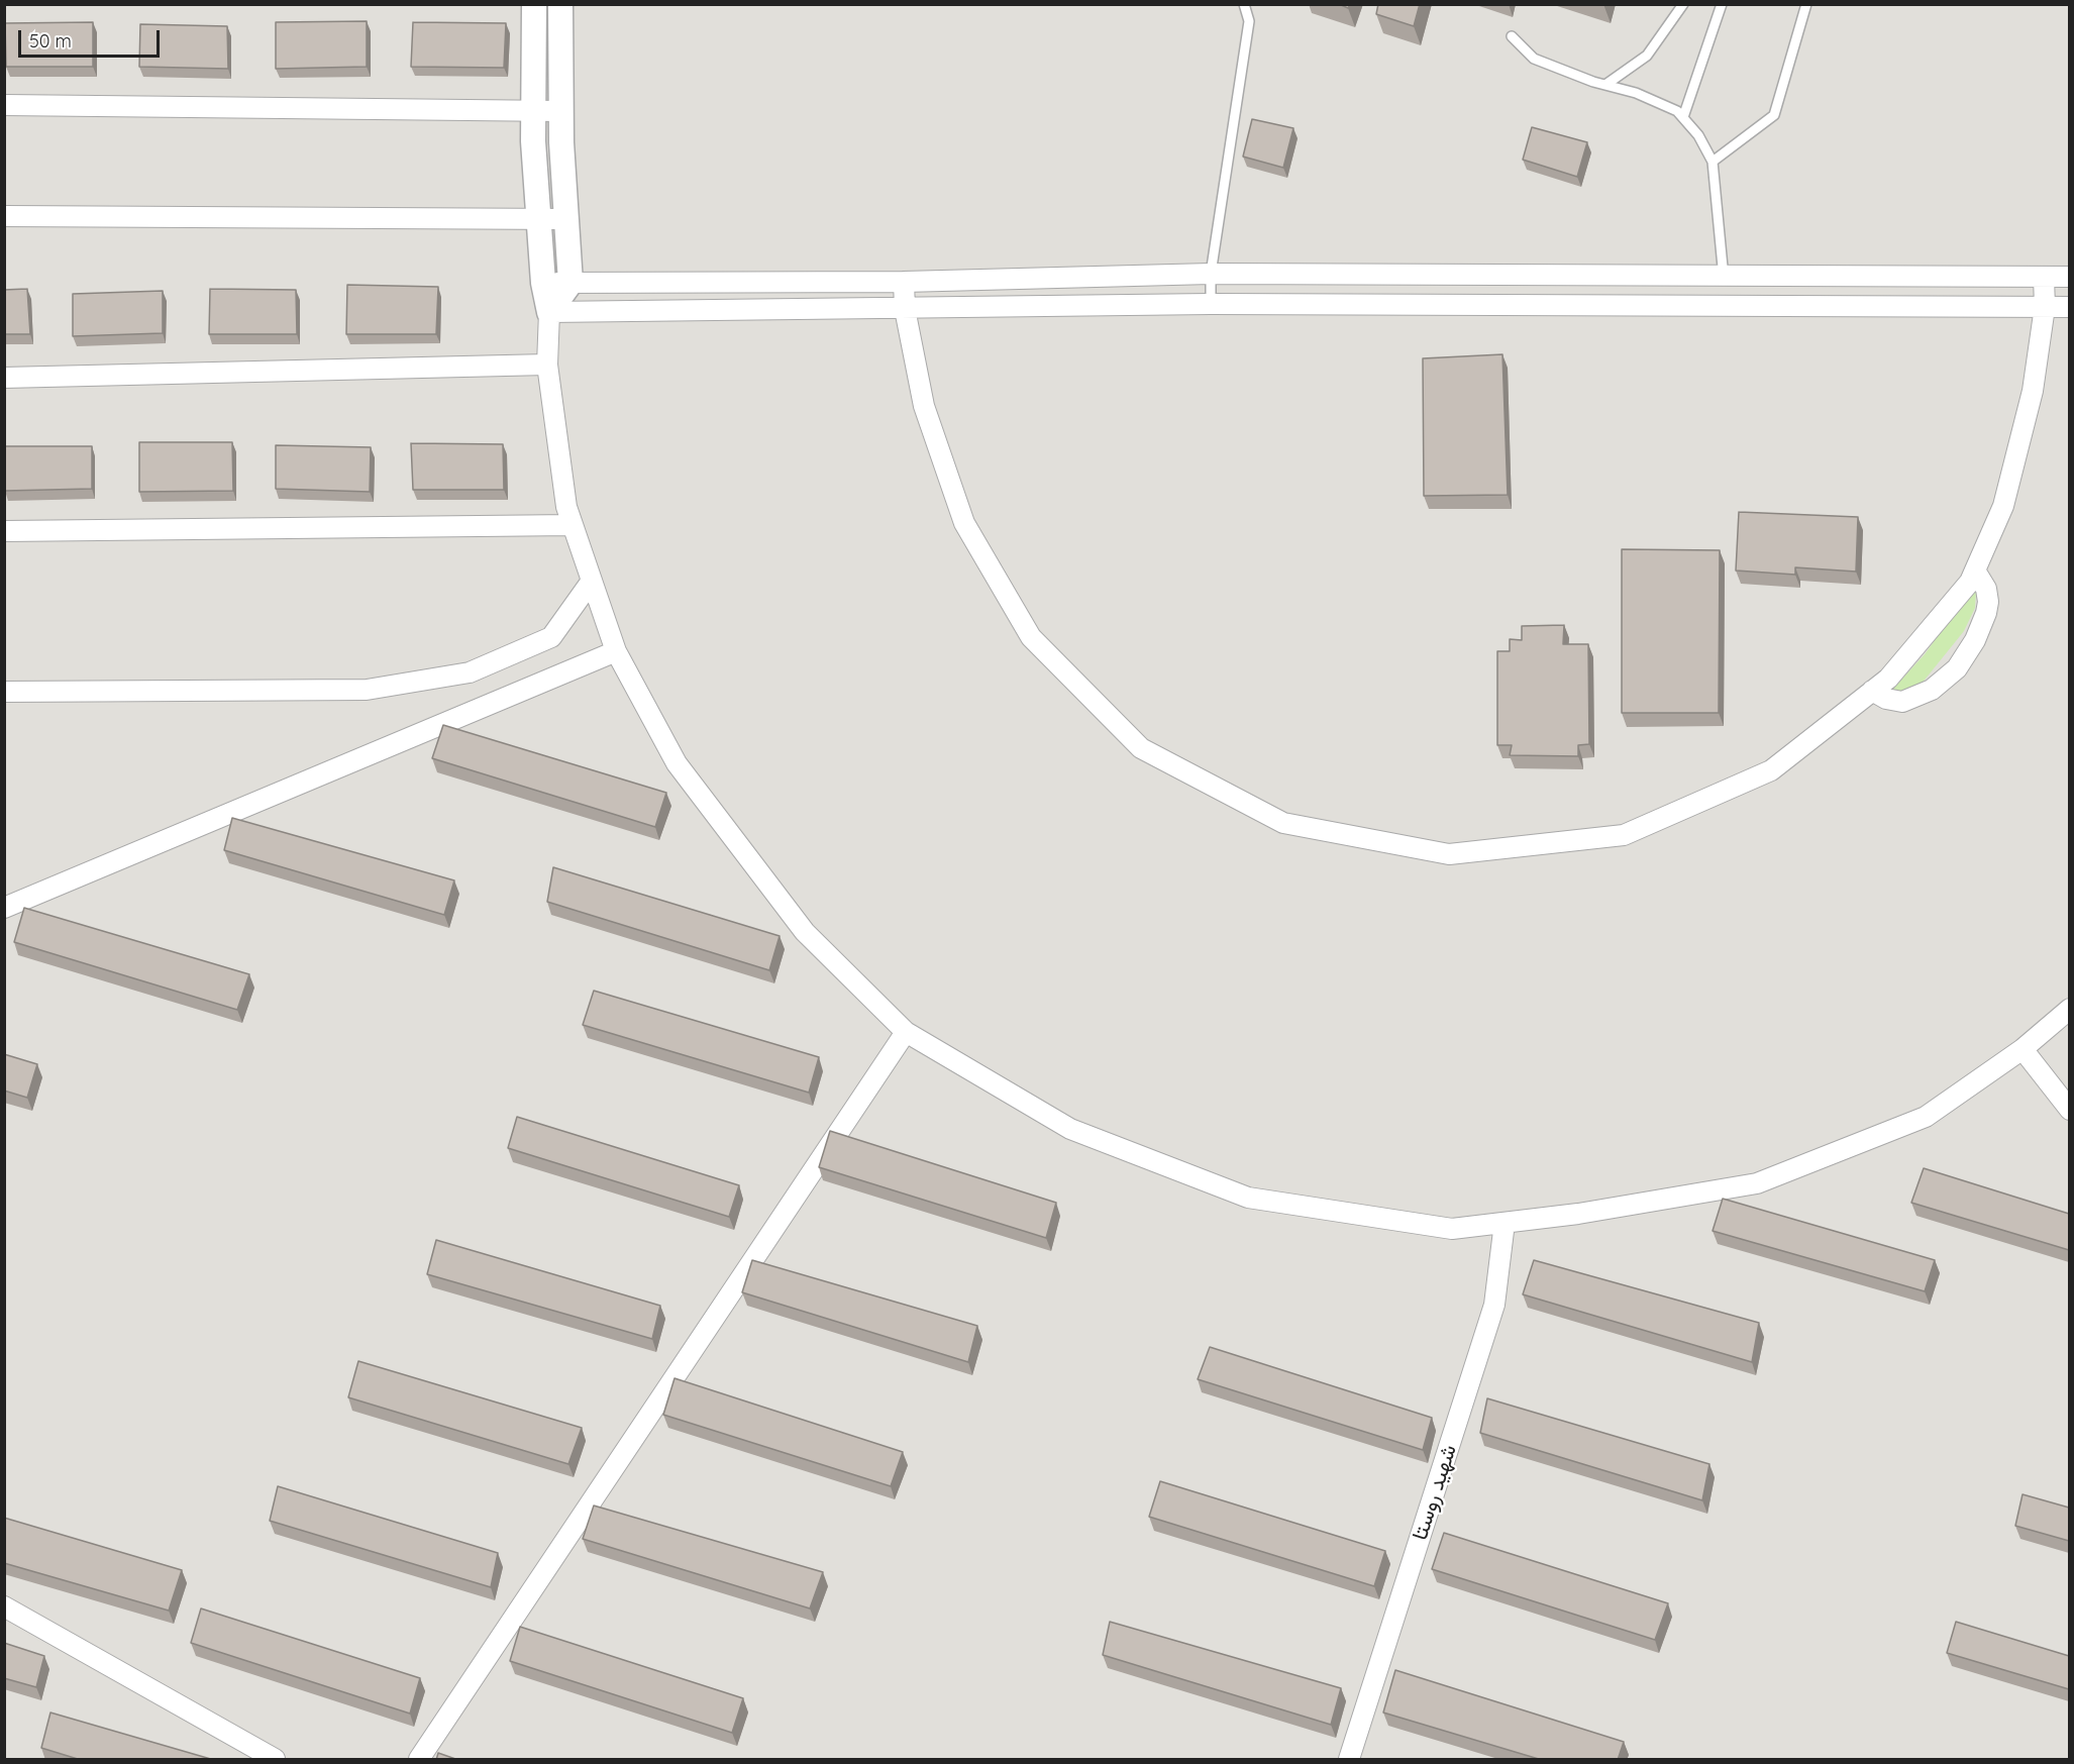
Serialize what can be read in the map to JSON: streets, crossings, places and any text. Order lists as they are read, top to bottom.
{
  "streets": {
    "street": ["شهید روستا"]
  },
  "scale_bar": "50 m"
}
